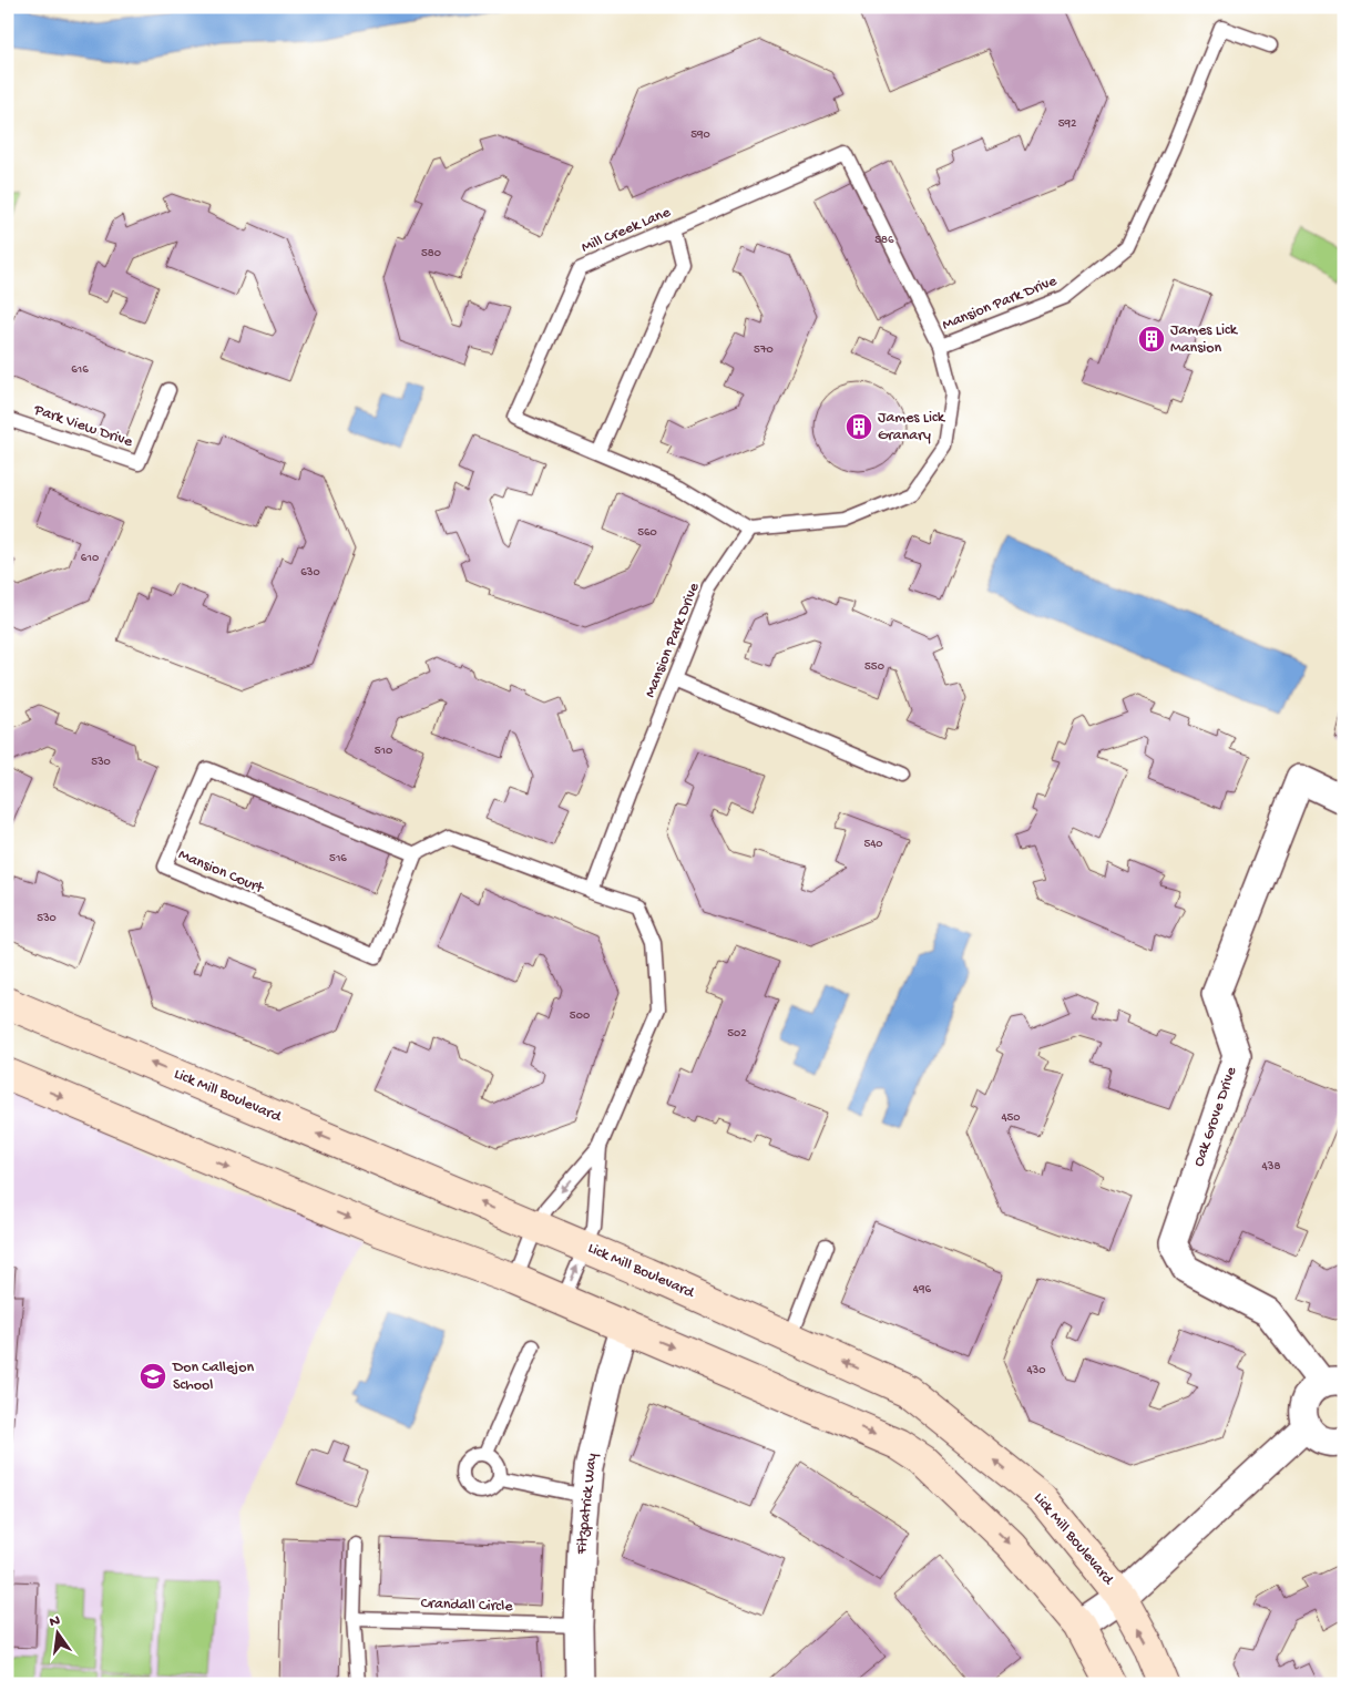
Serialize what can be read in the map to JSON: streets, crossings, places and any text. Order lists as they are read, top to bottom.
{
  "streets": {
    "main road": ["Lick Mill Boulevard"],
    "street": ["Oak Grove Drive", "Fitzpatrick Way"],
    "lane": [
      "Mill Creek Lane",
      "Mansion Park Drive",
      "Park View Drive",
      "Mansion Court",
      "Crandall Circle"
    ]
  },
  "crossings": [
    ["Mill Creek Lane", "Mansion Park Drive"],
    ["Fitzpatrick Way", "Crandall Circle"]
  ],
  "places": {
    "building": ["James Lick Mansion", "James Lick Granary"],
    "school or university": ["Don Callejon School"]
  },
  "house_numbers": [
    "592",
    "590",
    "586",
    "580",
    "570",
    "616",
    "560",
    "610",
    "630",
    "550",
    "510",
    "530",
    "540",
    "516",
    "530",
    "500",
    "502",
    "450",
    "438",
    "496",
    "430"
  ],
  "north": "top"
}
